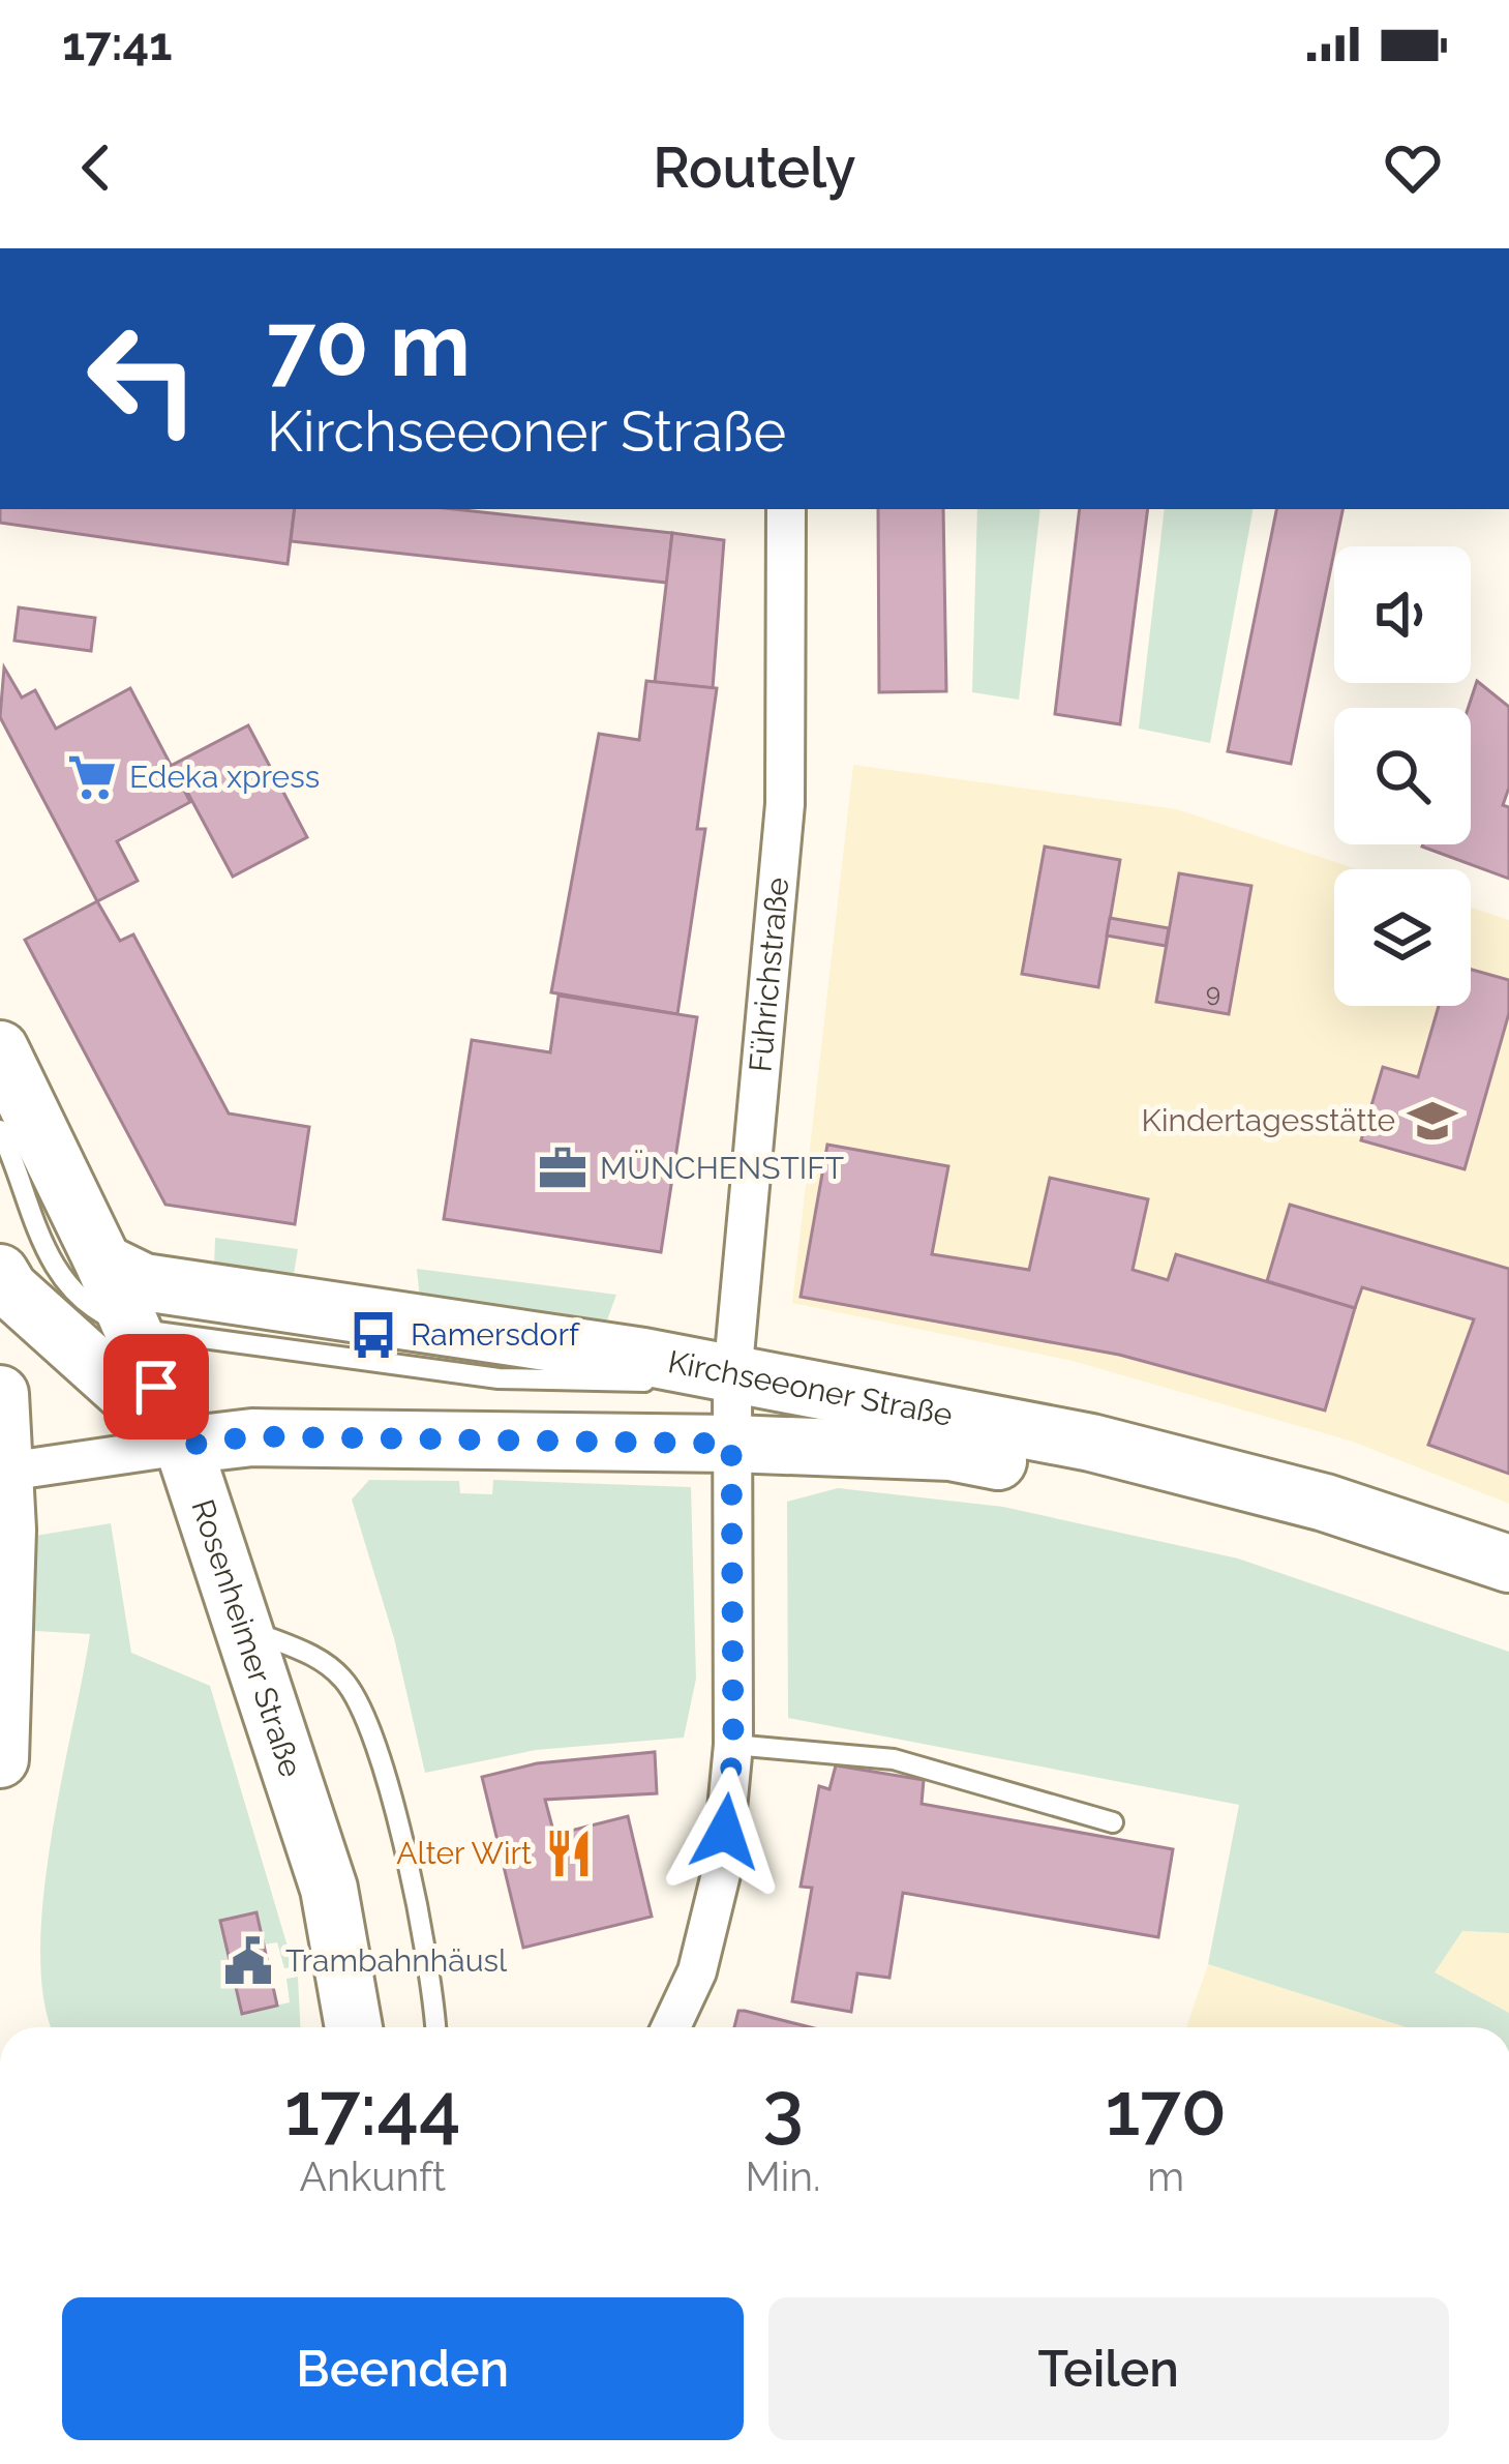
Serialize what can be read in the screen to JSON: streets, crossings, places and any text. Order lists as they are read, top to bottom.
{
  "streets": {
    "street": ["Führichstraße", "Kirchseeoner Straße", "Rosenheimer Straße"]
  },
  "crossings": [
    ["Führichstraße", "Kirchseeoner Straße"],
    ["Kirchseeoner Straße", "Rosenheimer Straße"]
  ],
  "places": {
    "supermarket": ["Edeka xpress"],
    "school or university": ["Kindertagesstätte"],
    "office": ["MÜNCHENSTIFT"],
    "bus stop": ["Ramersdorf"],
    "restaurant": ["Alter Wirt"],
    "public building": ["Trambahnhäusl"]
  },
  "house_numbers": ["9"],
  "page": {
    "status": "17:41",
    "header": "Routely",
    "turn": ["70 m", "Kirchseeoner Straße"],
    "eta": [
      "17:44",
      "Ankunft",
      "3",
      "Min.",
      "170",
      "m"
    ],
    "buttons": ["Beenden", "Teilen"]
  }
}
